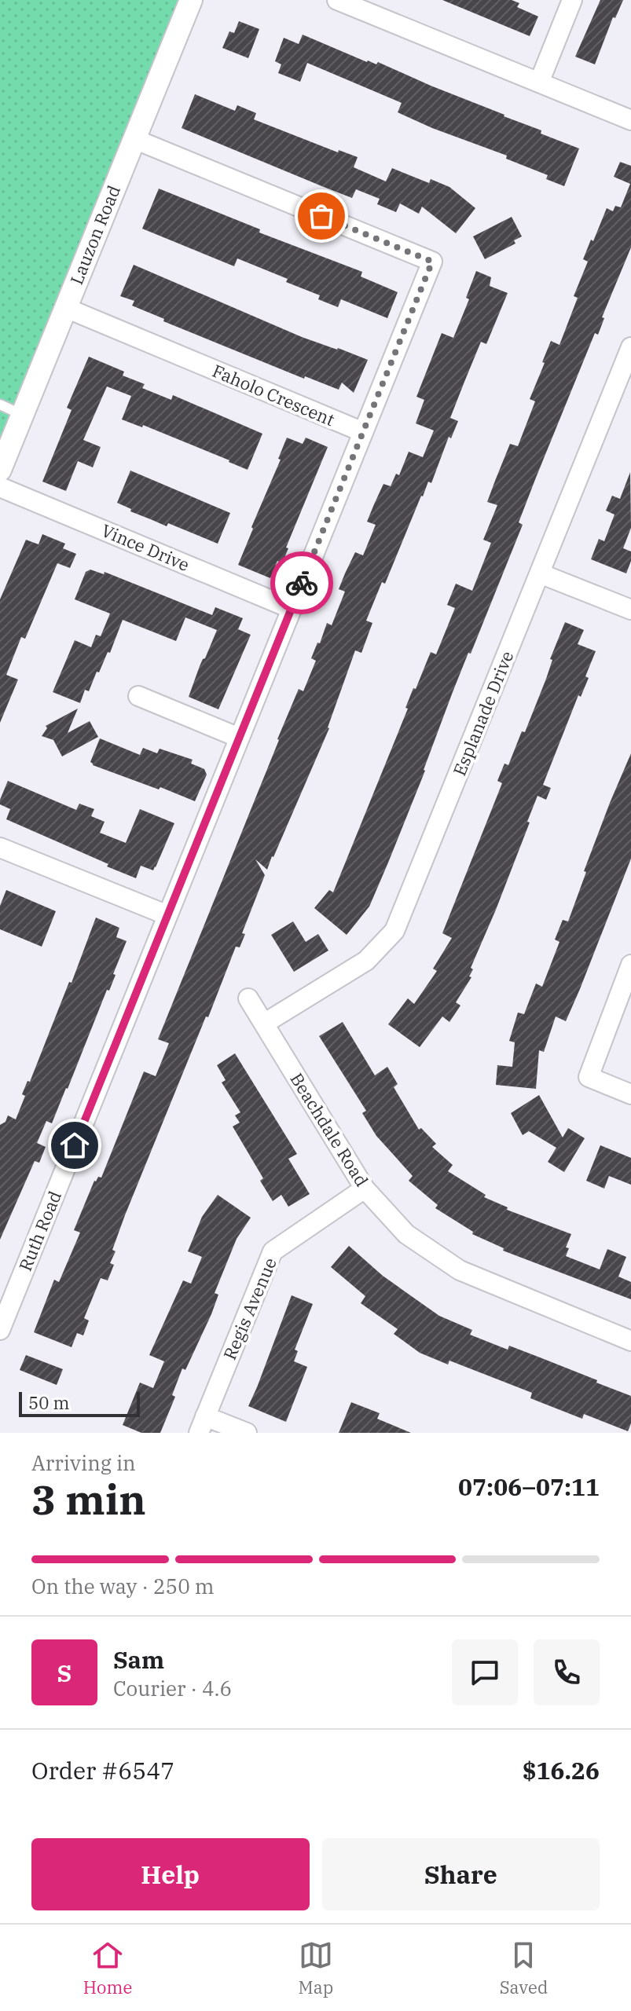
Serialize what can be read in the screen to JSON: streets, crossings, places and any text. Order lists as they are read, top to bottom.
{
  "streets": {
    "street": [
      "Lauzon Road",
      "Faholo Crescent",
      "Vince Drive",
      "Esplanade Drive",
      "Beachdale Road",
      "Ruth Road",
      "Regis Avenue"
    ]
  },
  "crossings": [
    ["Lauzon Road", "Faholo Crescent"],
    ["Faholo Crescent", "Ruth Road"],
    ["Vince Drive", "Ruth Road"],
    ["Esplanade Drive", "Beachdale Road"],
    ["Beachdale Road", "Regis Avenue"]
  ],
  "scale_bar": "50 m",
  "page": {
    "scale": "50 m",
    "heading": ["3 min", "Arriving in", "07:06–07:11"],
    "panel": [
      "Sam",
      "Courier · 4.6",
      "Order #6547",
      "$16.26"
    ],
    "bar": "On the way · 250 m",
    "round": "S",
    "buttons": ["Help", "Share"],
    "tabs": ["Home", "Map", "Saved"]
  }
}
